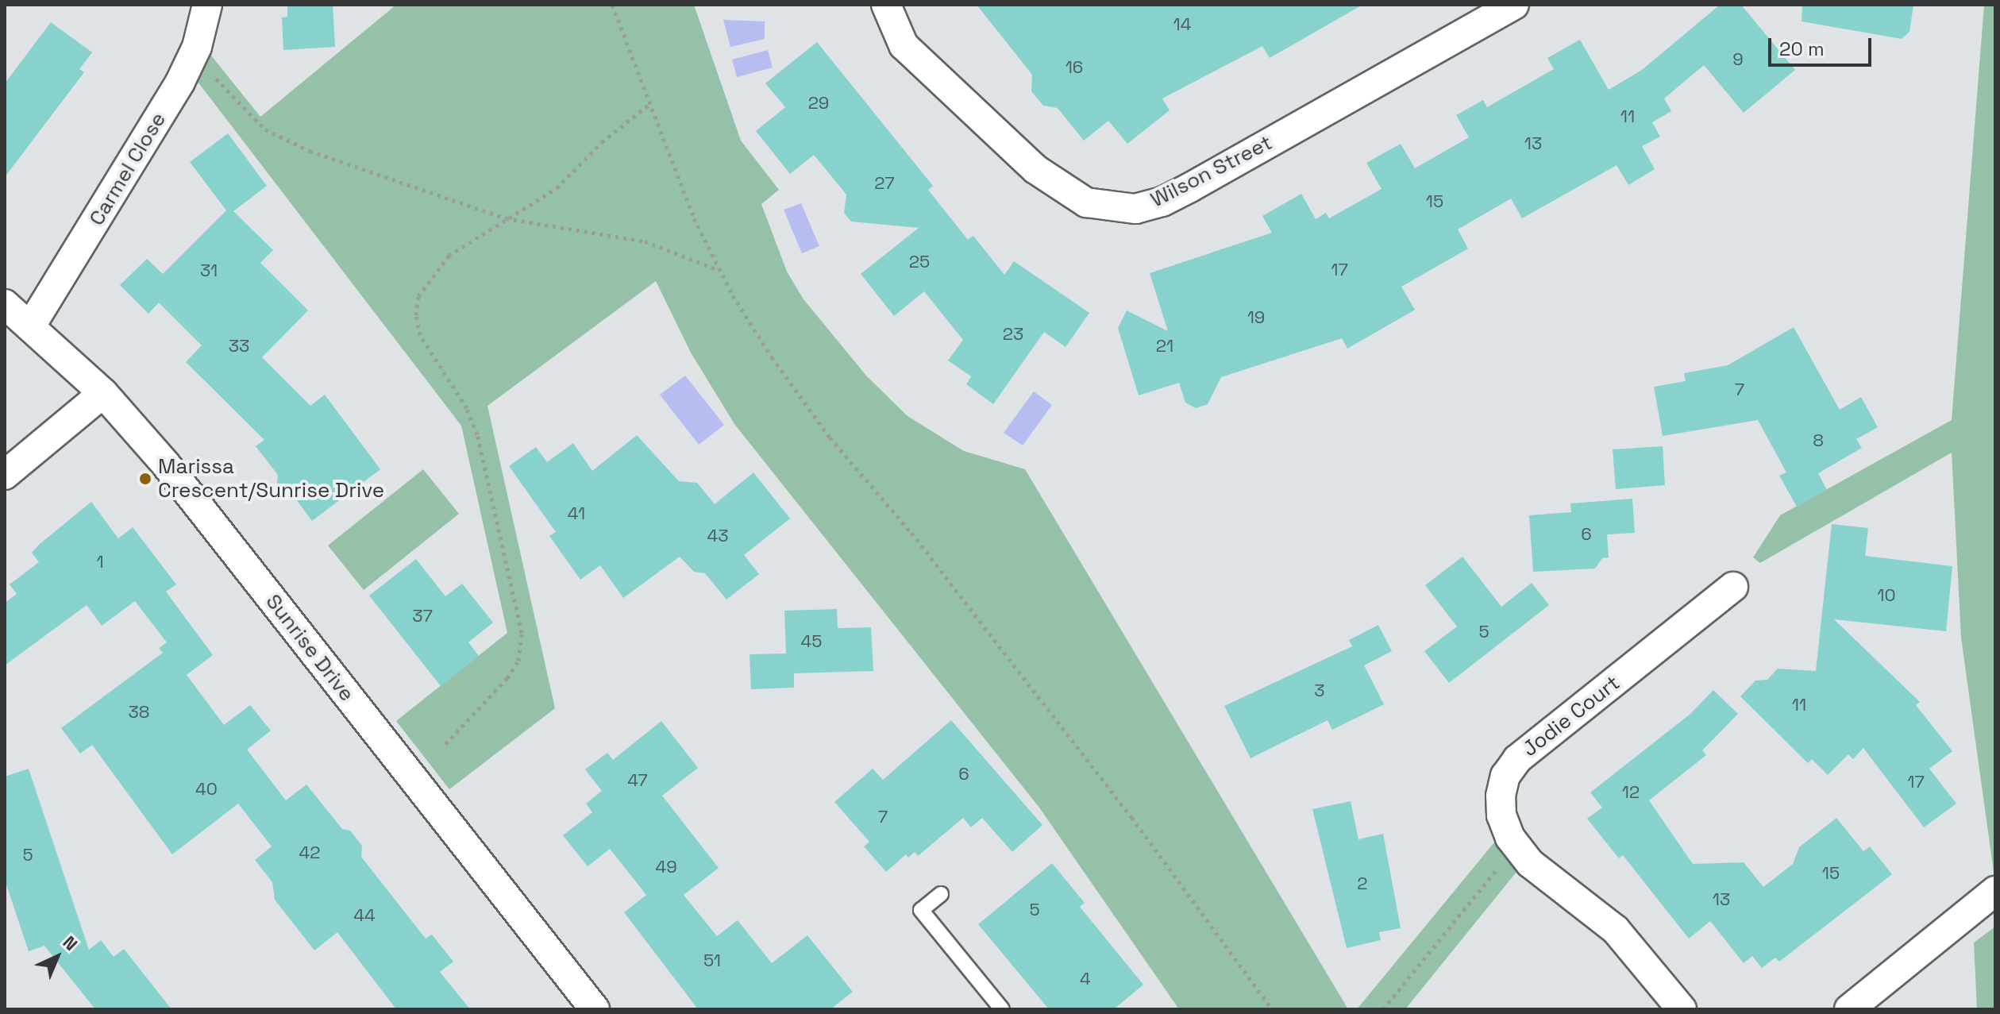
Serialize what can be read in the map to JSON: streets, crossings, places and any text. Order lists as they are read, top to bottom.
{
  "streets": {
    "street": [
      "Carmel Close",
      "Wilson Street",
      "Sunrise Drive",
      "Jodie Court"
    ]
  },
  "crossings": [
    ["Carmel Close", "Sunrise Drive"]
  ],
  "places": ["Marissa Crescent/Sunrise Drive"],
  "house_numbers": [
    "14",
    "9",
    "16",
    "29",
    "11",
    "13",
    "27",
    "15",
    "25",
    "17",
    "31",
    "19",
    "23",
    "33",
    "21",
    "7",
    "8",
    "41",
    "6",
    "43",
    "1",
    "10",
    "37",
    "5",
    "45",
    "3",
    "11",
    "38",
    "6",
    "47",
    "17",
    "40",
    "12",
    "7",
    "42",
    "5",
    "49",
    "15",
    "2",
    "13",
    "5",
    "44",
    "51",
    "4"
  ],
  "scale_bar": "20 m",
  "north": "top right"
}
